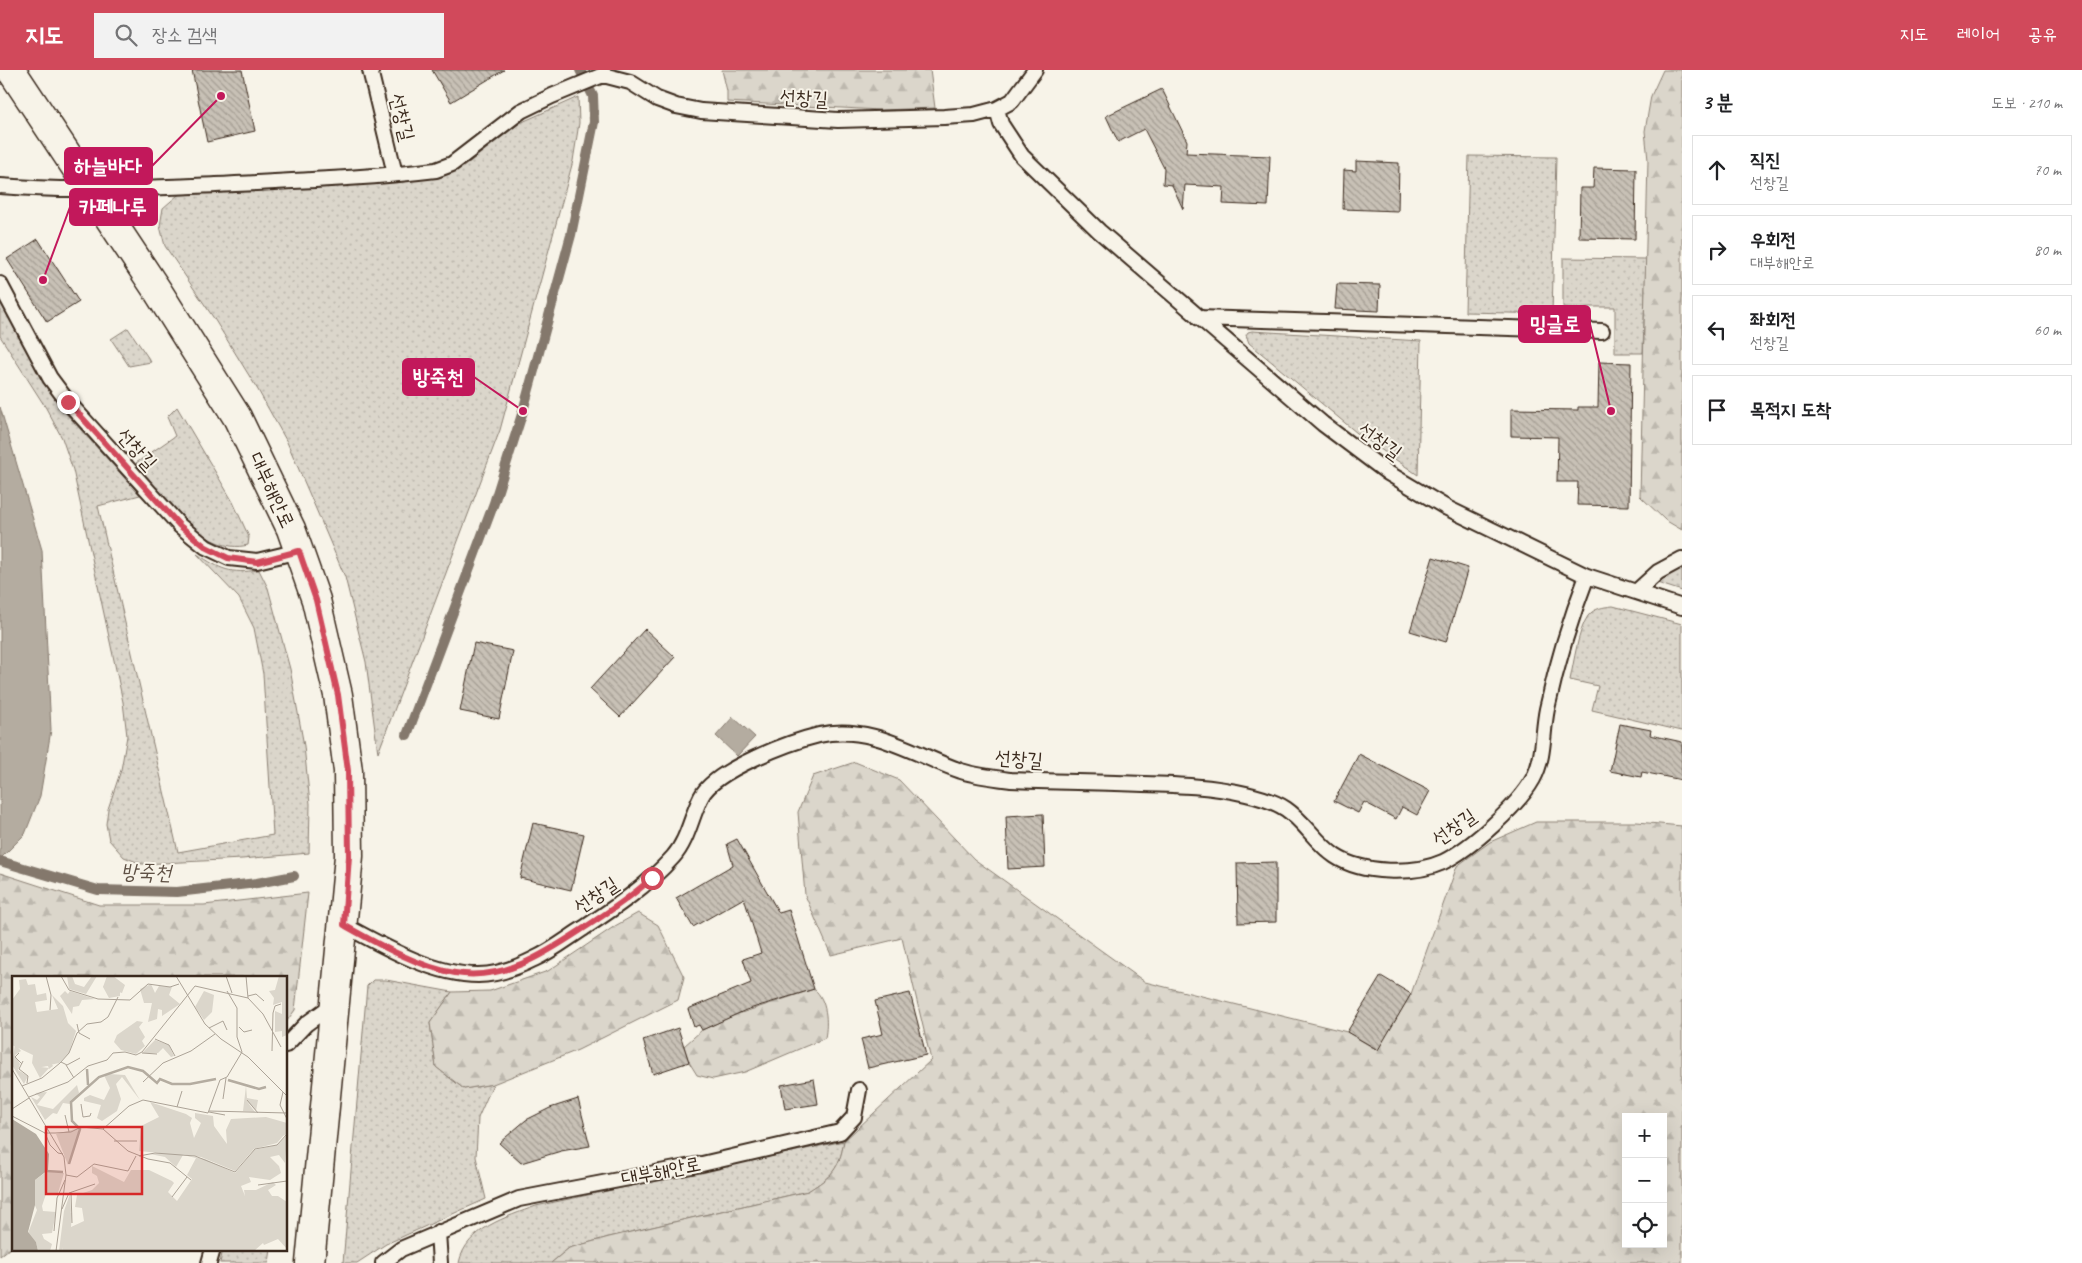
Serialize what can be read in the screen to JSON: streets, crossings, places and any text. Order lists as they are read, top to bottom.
{
  "streets": {
    "street": ["대부해안로"],
    "lane": ["선창길"]
  },
  "crossings": [
    ["선창길", "대부해안로"]
  ],
  "water": ["방죽천"],
  "places": [
    "하늘바다",
    "카페나루",
    "방죽천",
    "밍글로"
  ],
  "page": {
    "header": "지도",
    "search": "장소 검색",
    "nav": ["지도", "레이어", "공유"],
    "heading": ["3 분", "도보 · 210 m"],
    "list": [
      ["직진", "선창길", "70 m"],
      ["우회전", "대부해안로", "80 m"],
      ["좌회전", "선창길", "60 m"],
      "목적지 도착"
    ],
    "map_buttons": ["+", "−"]
  }
}
